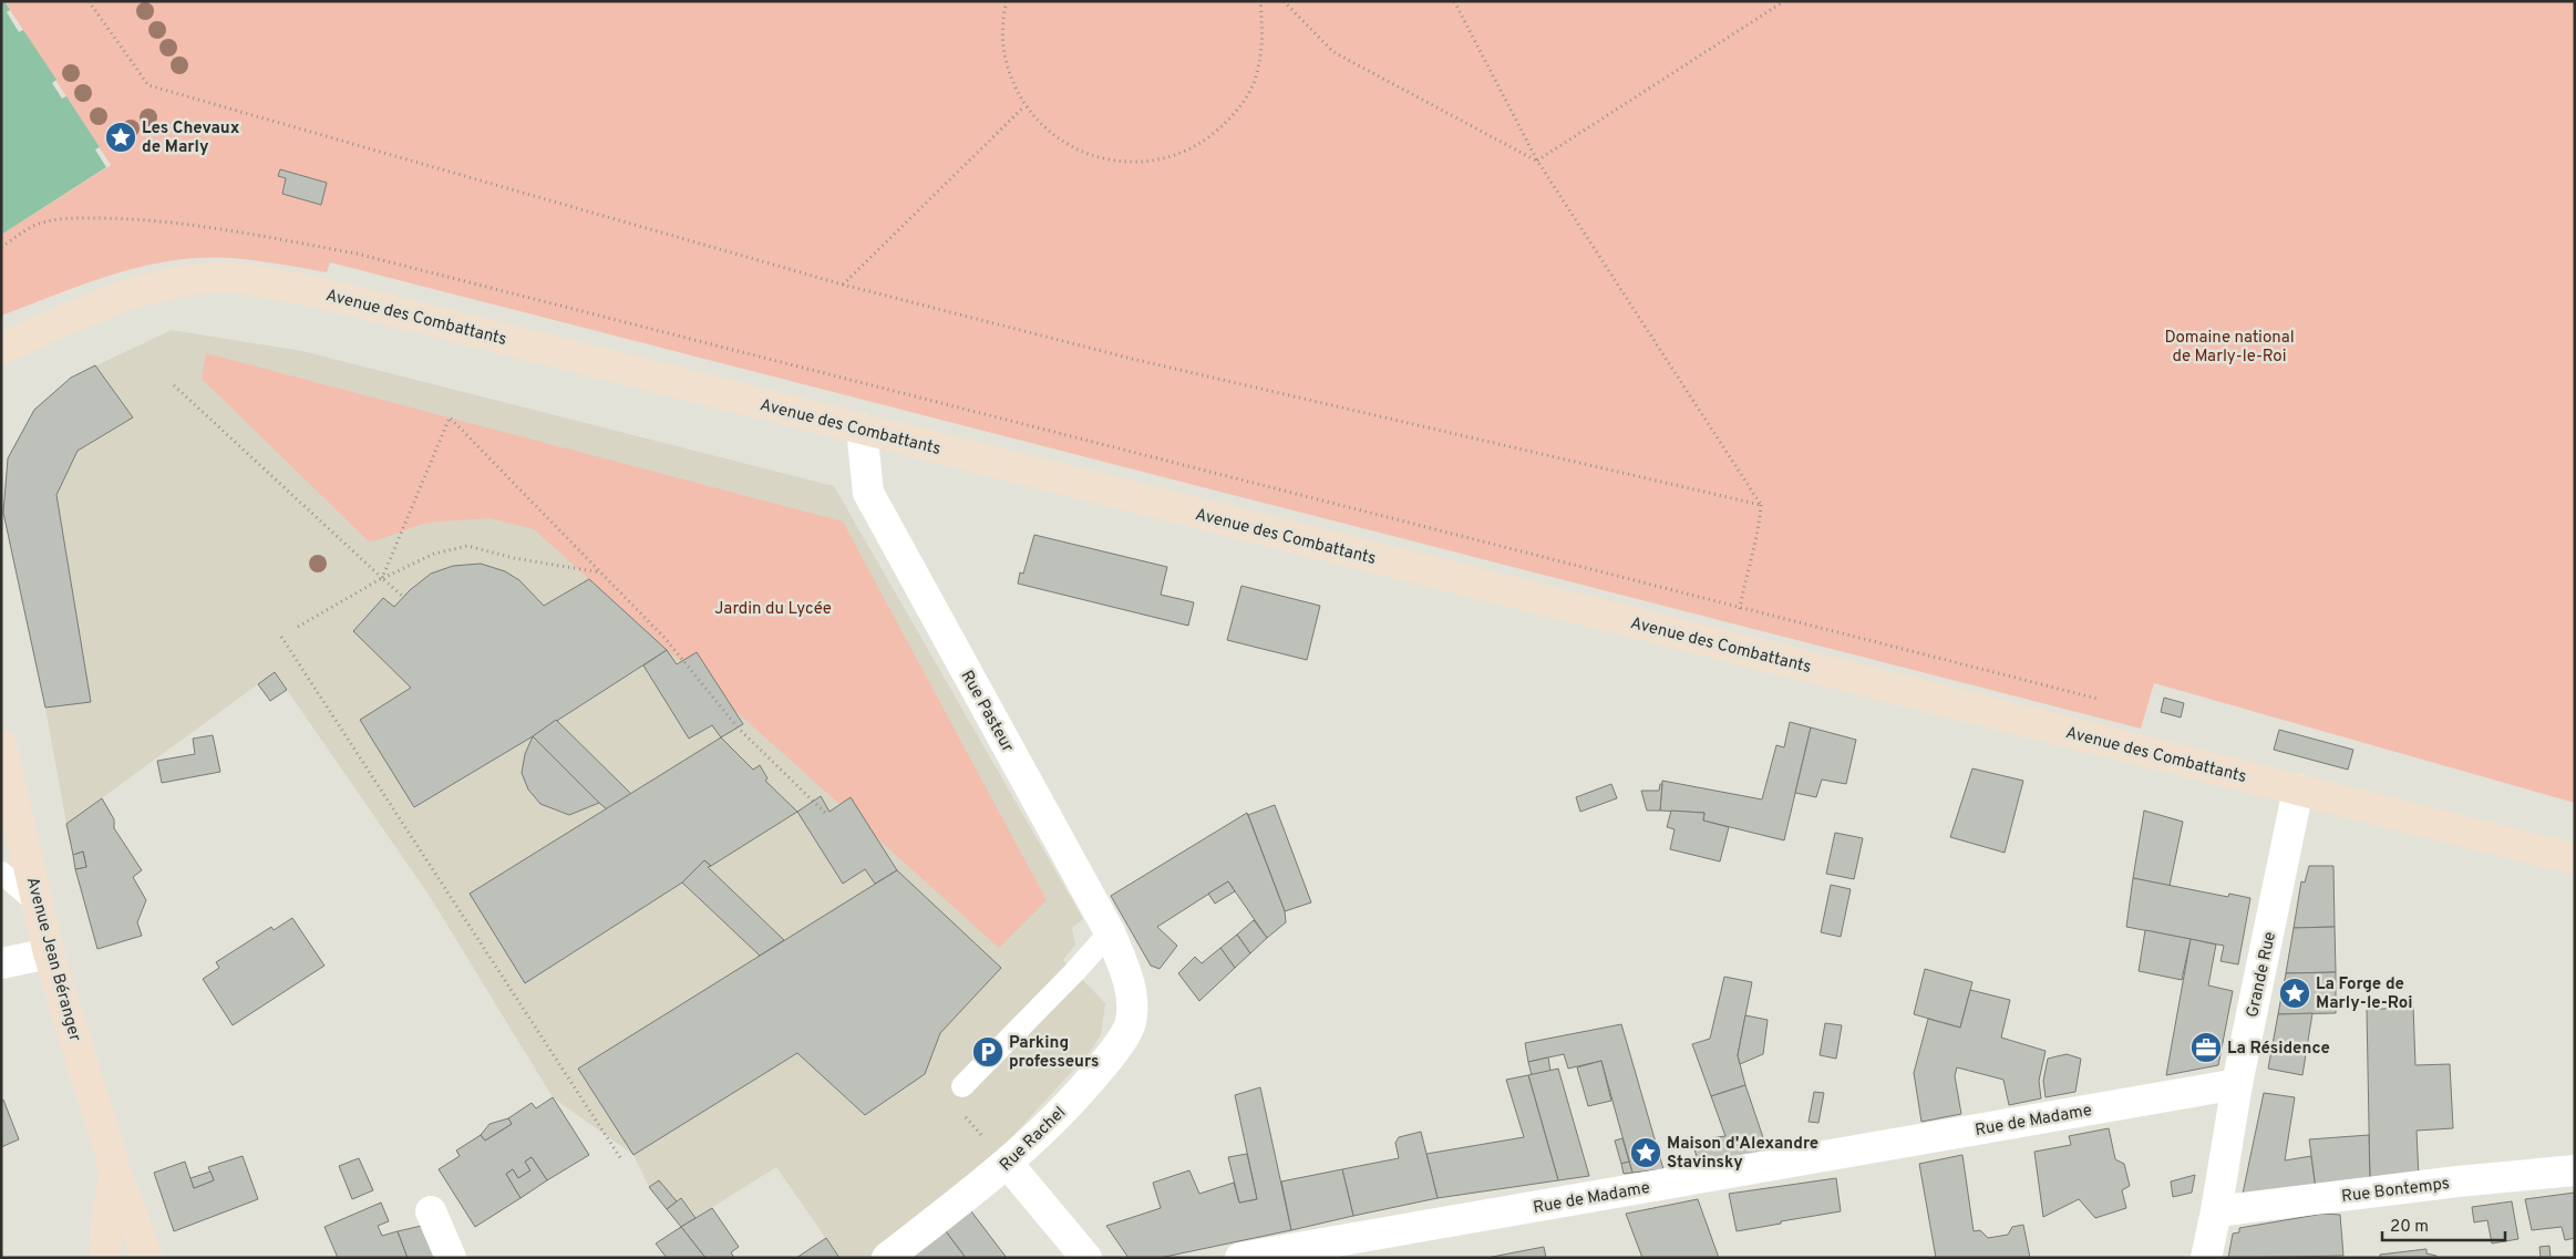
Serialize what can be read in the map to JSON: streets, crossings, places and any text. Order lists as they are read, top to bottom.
{
  "streets": {
    "main road": ["Avenue des Combattants", "Avenue Jean Béranger"],
    "street": [
      "Rue Pasteur",
      "Grande Rue",
      "Rue de Madame",
      "Rue Rachel",
      "Rue Bontemps"
    ]
  },
  "crossings": [
    ["Avenue des Combattants", "Rue Pasteur"],
    ["Avenue des Combattants", "Grande Rue"],
    ["Rue Pasteur", "Rue Rachel"],
    ["Grande Rue", "Rue de Madame"],
    ["Grande Rue", "Rue Bontemps"]
  ],
  "parks": ["Domaine national de Marly-le-Roi", "Jardin du Lycée"],
  "places": {
    "place": ["Les Chevaux de Marly", "La Forge de Marly-le-Roi", "Maison d'Alexandre Stavinsky"],
    "office": ["La Résidence"],
    "parking": ["Parking professeurs"]
  },
  "scale_bar": "20 m"
}
